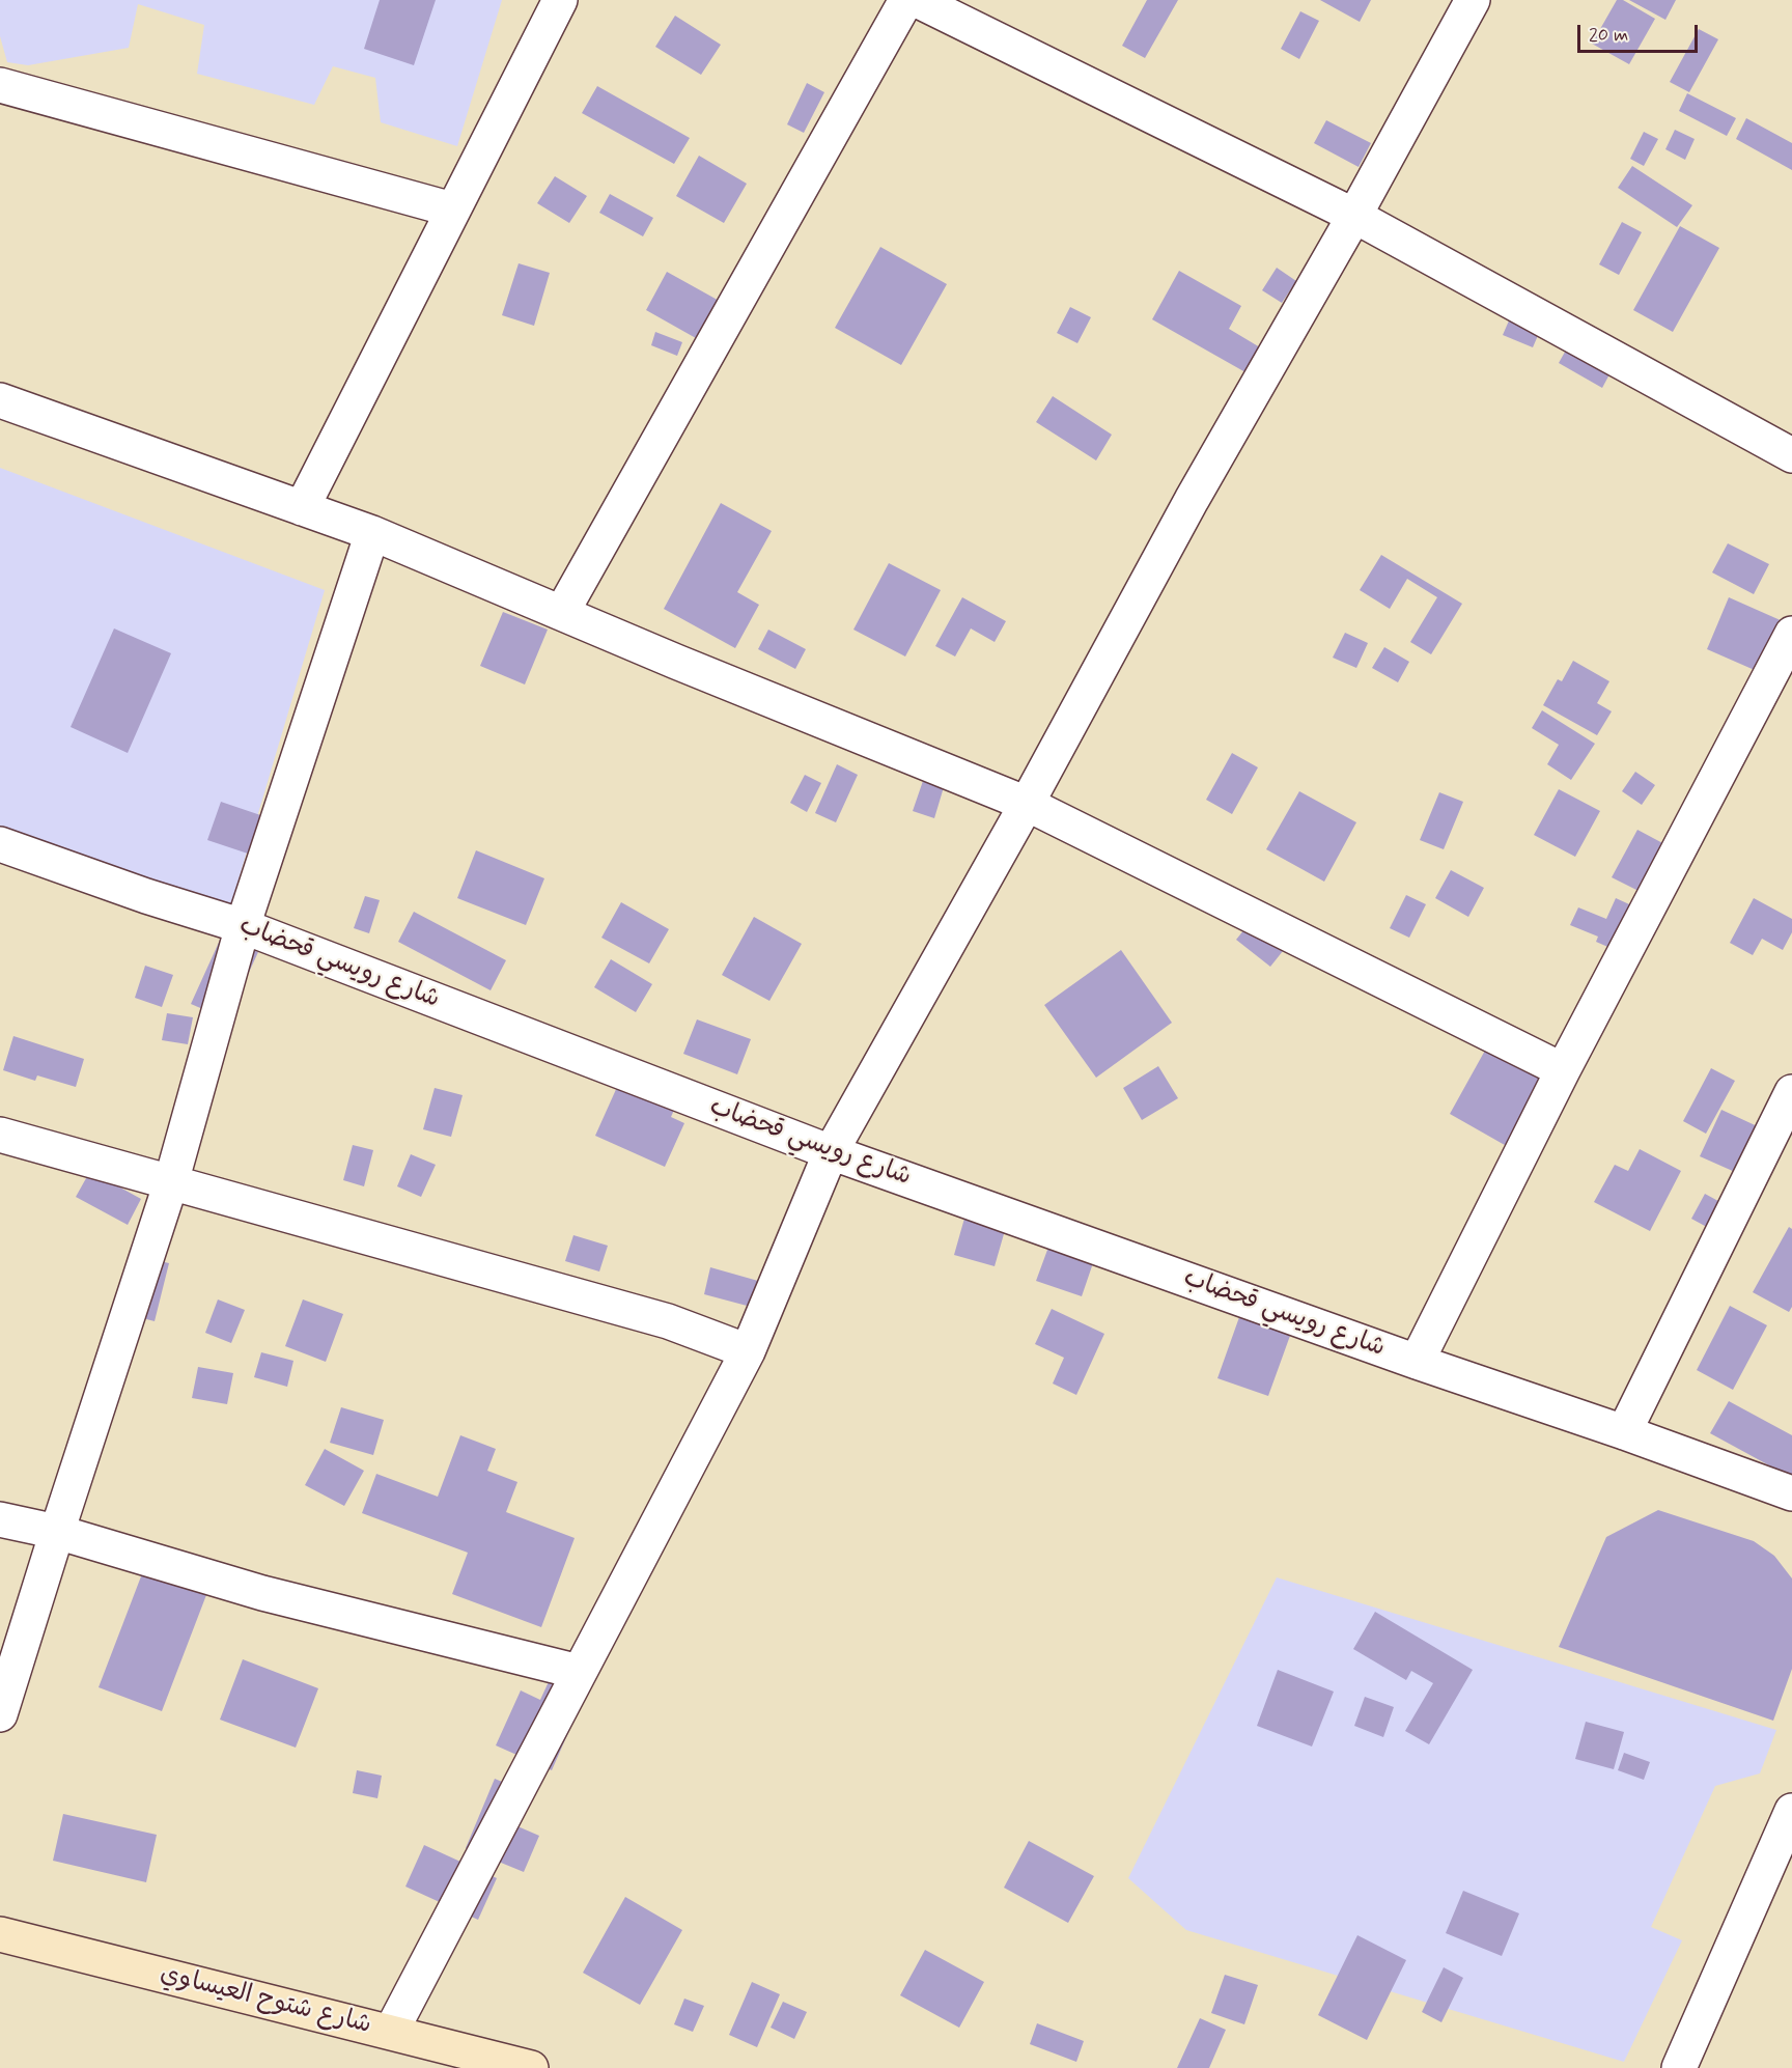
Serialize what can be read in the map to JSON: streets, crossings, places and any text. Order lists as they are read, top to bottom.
{
  "streets": {
    "street": ["شارع رويسي قحضاب", "شارع شتوح العيساوي"]
  },
  "scale_bar": "20 m"
}
